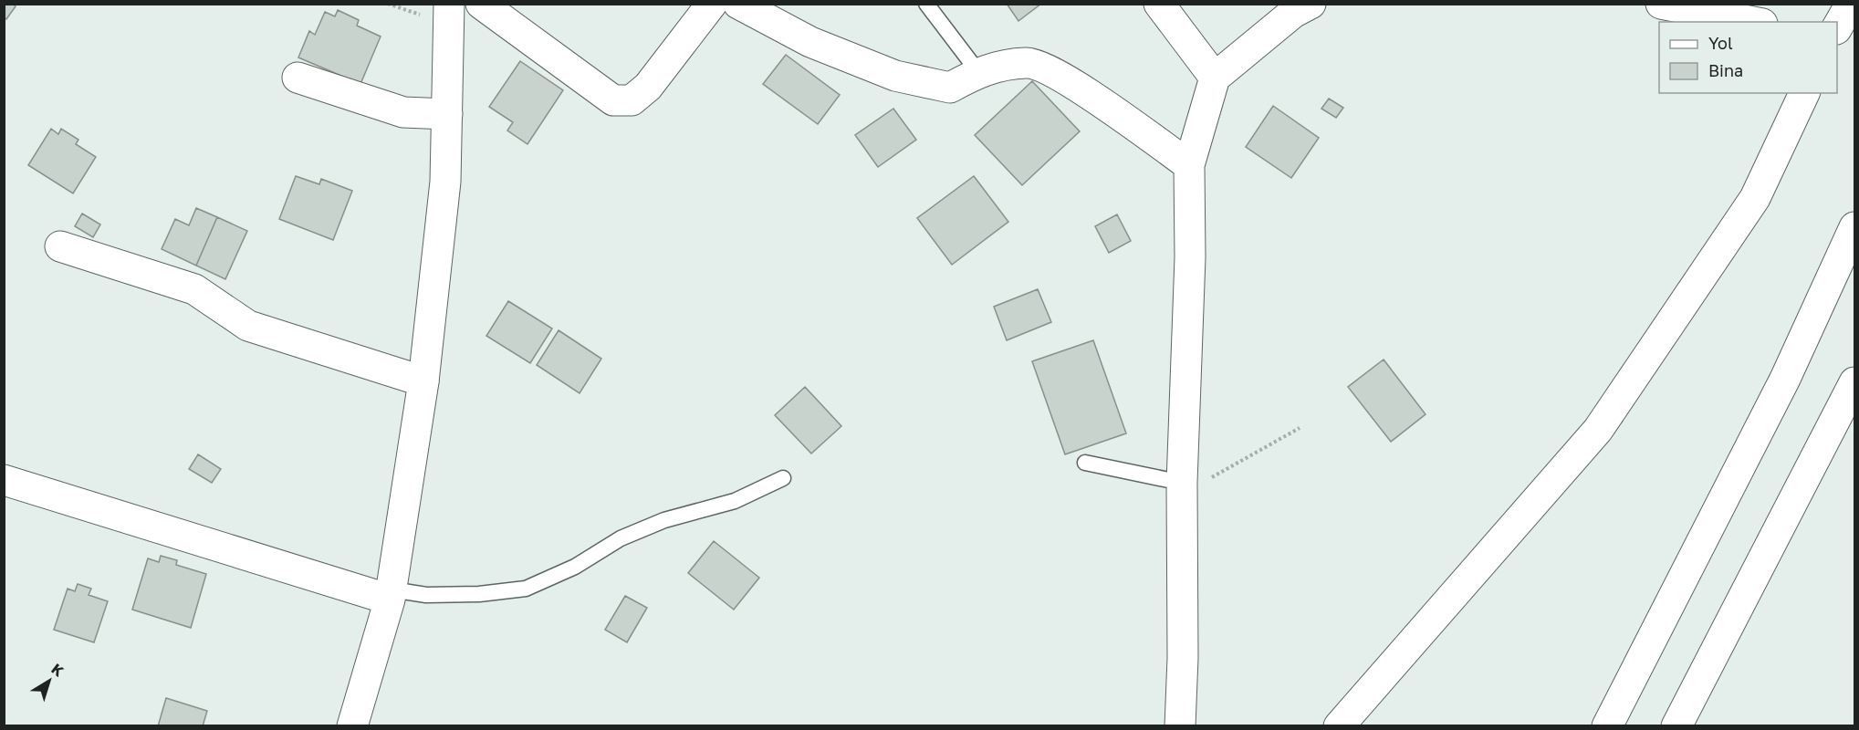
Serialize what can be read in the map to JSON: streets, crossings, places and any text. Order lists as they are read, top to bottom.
{
  "legend": ["Yol", "Bina"],
  "north": "top right"
}
